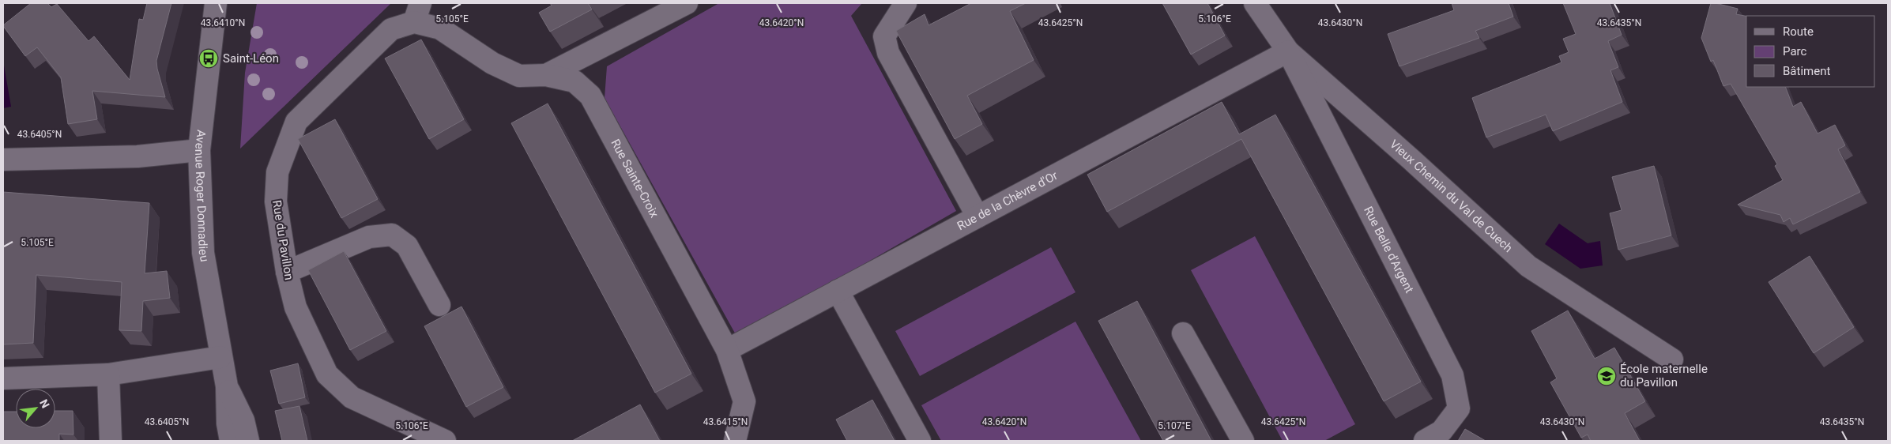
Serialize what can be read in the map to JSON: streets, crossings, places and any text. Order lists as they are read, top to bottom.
{
  "streets": {
    "street": [
      "Rue Sainte-Croix",
      "Avenue Roger Donnadieu",
      "Vieux Chemin du Val de Cuech",
      "Rue de la Chèvre d'Or",
      "Rue du Pavillon",
      "Rue Belle d'Argent"
    ]
  },
  "crossings": [
    ["Rue Sainte-Croix", "Rue de la Chèvre d'Or"],
    ["Rue Sainte-Croix", "Rue du Pavillon"],
    ["Vieux Chemin du Val de Cuech", "Rue de la Chèvre d'Or"],
    ["Vieux Chemin du Val de Cuech", "Rue Belle d'Argent"],
    ["Rue de la Chèvre d'Or", "Rue Belle d'Argent"]
  ],
  "places": {
    "bus stop": ["Saint-Léon"],
    "school or university": ["École maternelle du Pavillon"]
  },
  "legend": ["Route", "Parc", "Bâtiment"],
  "north": "top right",
  "coordinates": [
    "5.105°E",
    "5.106°E",
    "43.6410°N",
    "43.6420°N",
    "43.6425°N",
    "43.6430°N",
    "43.6435°N",
    "43.6405°N",
    "43.6415°N",
    "5.107°E"
  ]
}
